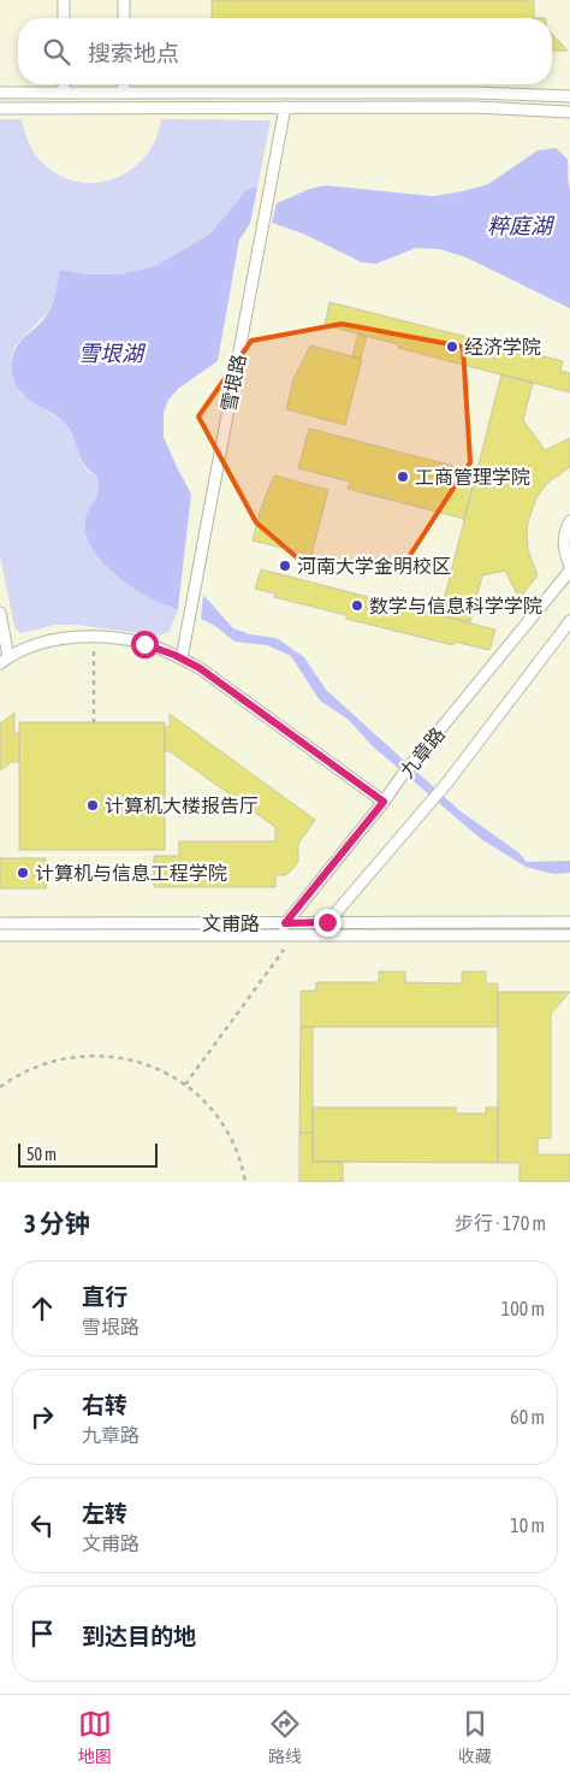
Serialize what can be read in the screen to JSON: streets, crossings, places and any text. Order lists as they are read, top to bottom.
{
  "streets": {
    "lane": ["雪垠路", "九章路", "文甫路"]
  },
  "crossings": [
    ["九章路", "文甫路"]
  ],
  "water": ["粹庭湖", "雪垠湖"],
  "places": [
    "经济学院",
    "工商管理学院",
    "河南大学金明校区",
    "数学与信息科学学院",
    "计算机大楼报告厅",
    "计算机与信息工程学院"
  ],
  "scale_bar": "50 m",
  "page": {
    "search": "搜索地点",
    "scale": "50 m",
    "heading": ["3 分钟", "步行 · 170 m"],
    "list": [
      ["直行", "雪垠路", "100 m"],
      ["右转", "九章路", "60 m"],
      ["左转", "文甫路", "10 m"],
      "到达目的地"
    ],
    "nav": ["地图", "路线", "收藏"]
  }
}
